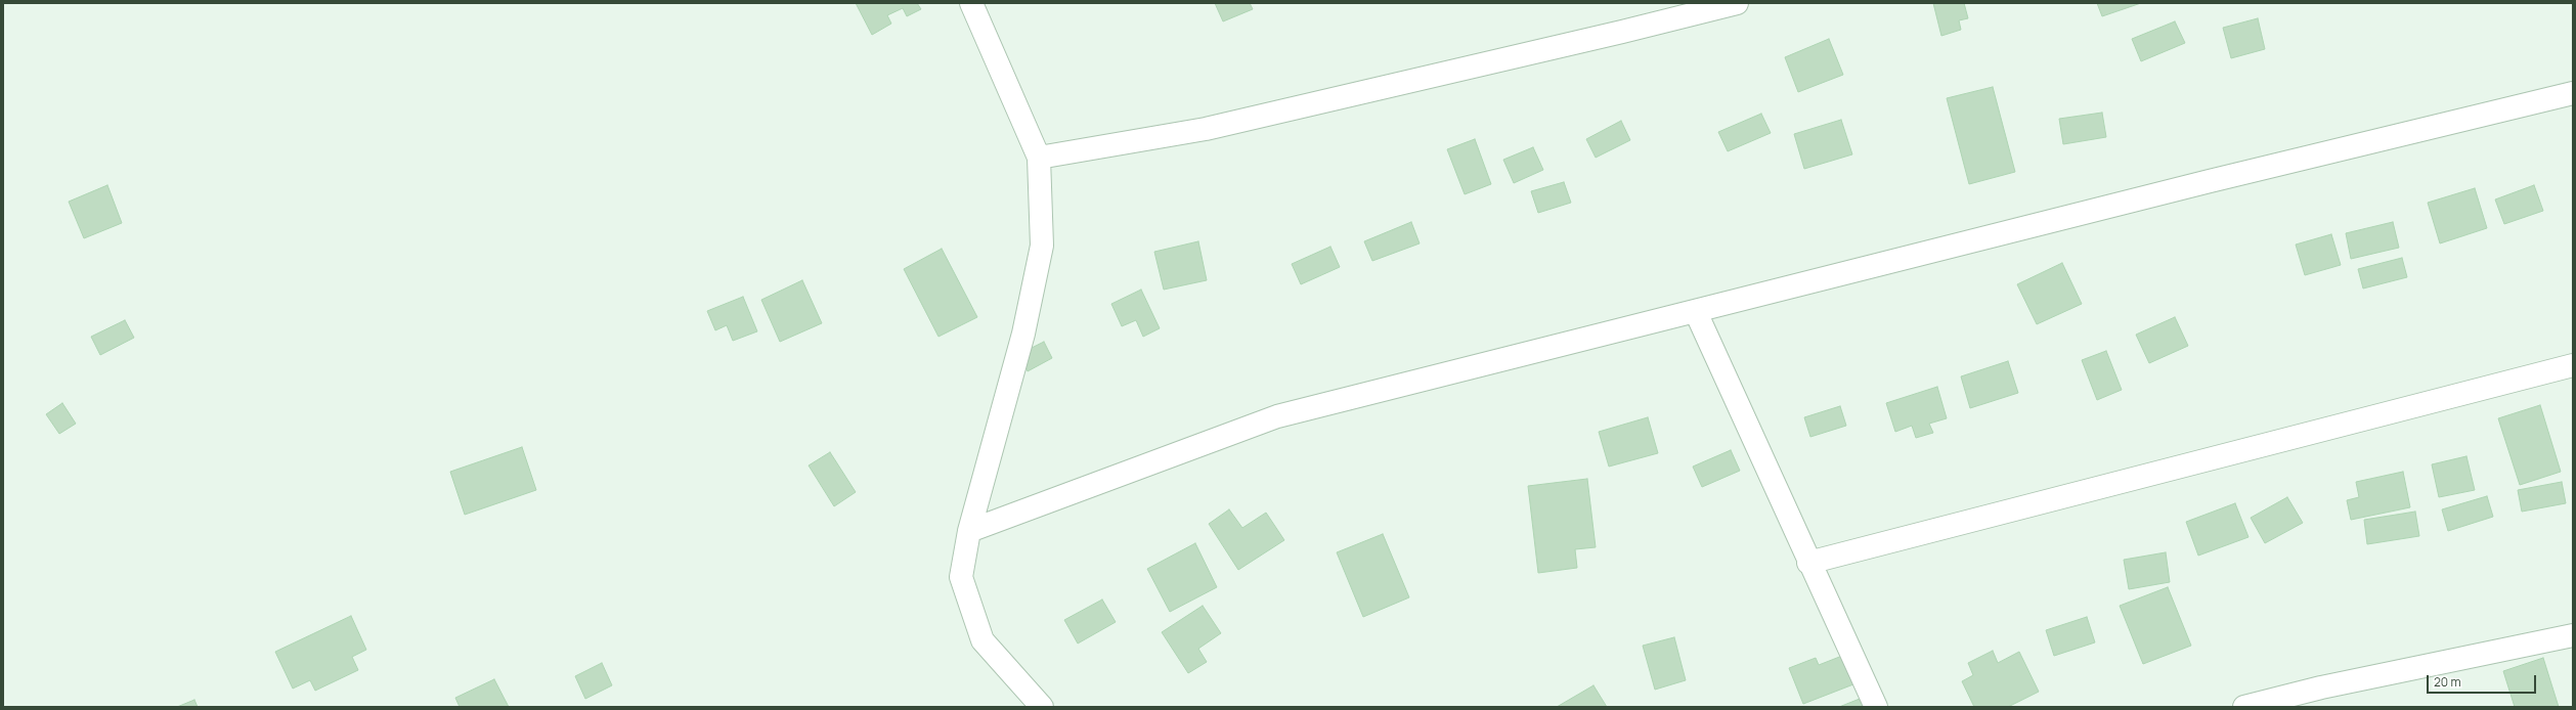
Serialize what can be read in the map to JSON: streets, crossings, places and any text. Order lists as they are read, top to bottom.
{
  "scale_bar": "20 m"
}
